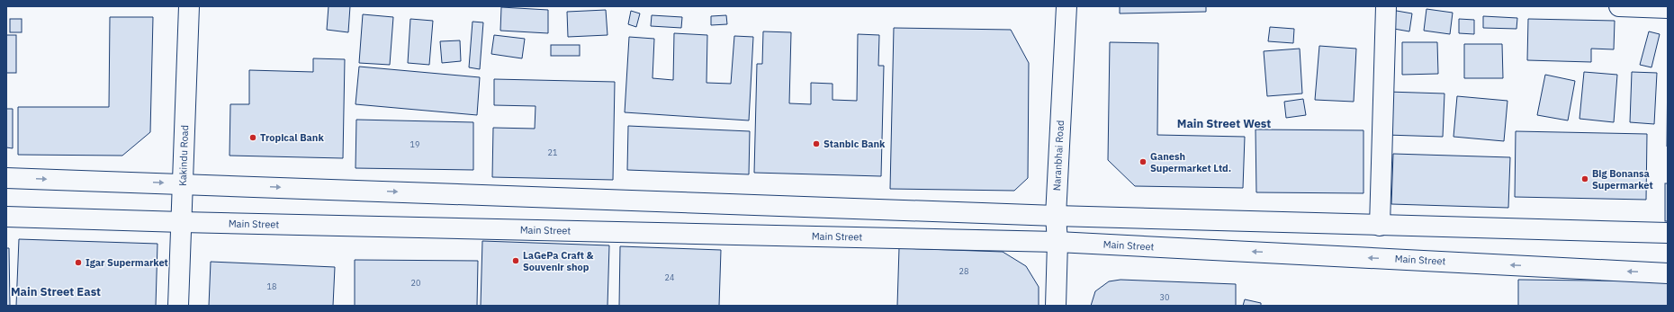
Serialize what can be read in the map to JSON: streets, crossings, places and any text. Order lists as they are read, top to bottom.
{
  "streets": {
    "street": ["Kakindu Road", "Naranbhai Road", "Main Street"]
  },
  "crossings": [
    ["Kakindu Road", "Main Street"],
    ["Naranbhai Road", "Main Street"]
  ],
  "districts": ["Main Street West", "Main Street East"],
  "places": [
    "Tropical Bank",
    "Stanbic Bank",
    "Ganesh Supermarket Ltd.",
    "Big Bonansa Supermarket",
    "LaGePa Craft & Souvenir shop",
    "Igar Supermarket"
  ],
  "house_numbers": [
    "19",
    "21",
    "28",
    "24",
    "20",
    "18",
    "30"
  ]
}
